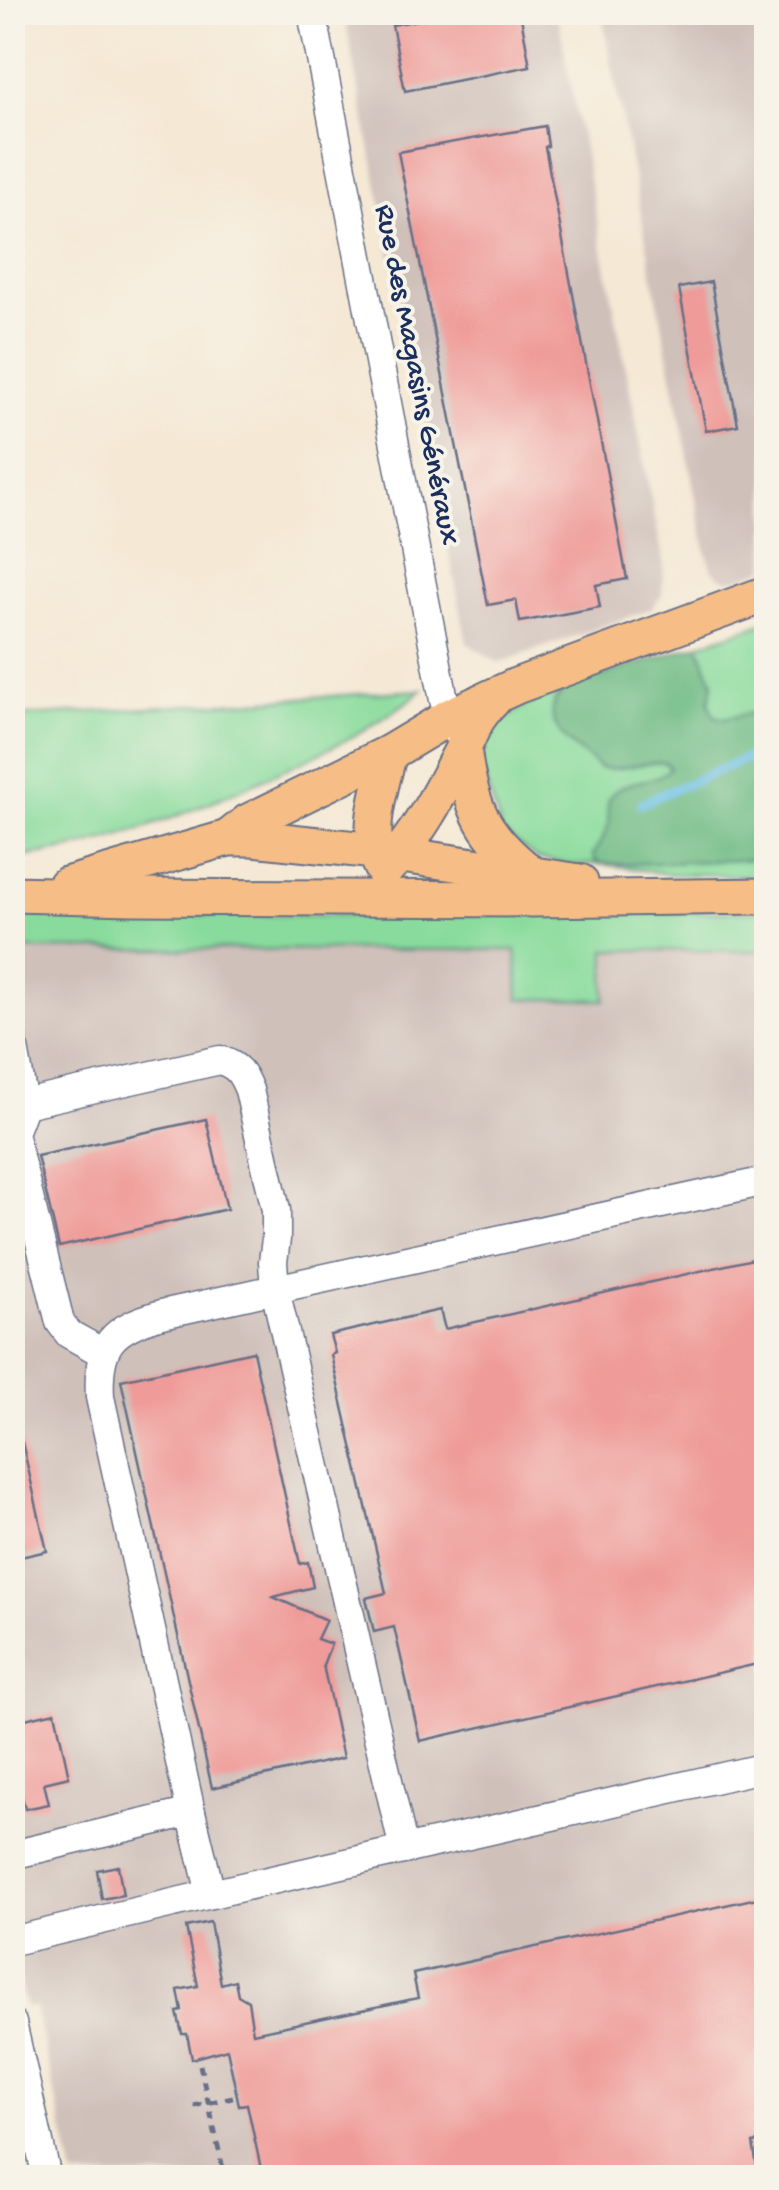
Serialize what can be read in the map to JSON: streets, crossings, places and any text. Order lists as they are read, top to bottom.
{
  "streets": {
    "street": ["Rue des Magasins Généraux"]
  }
}
